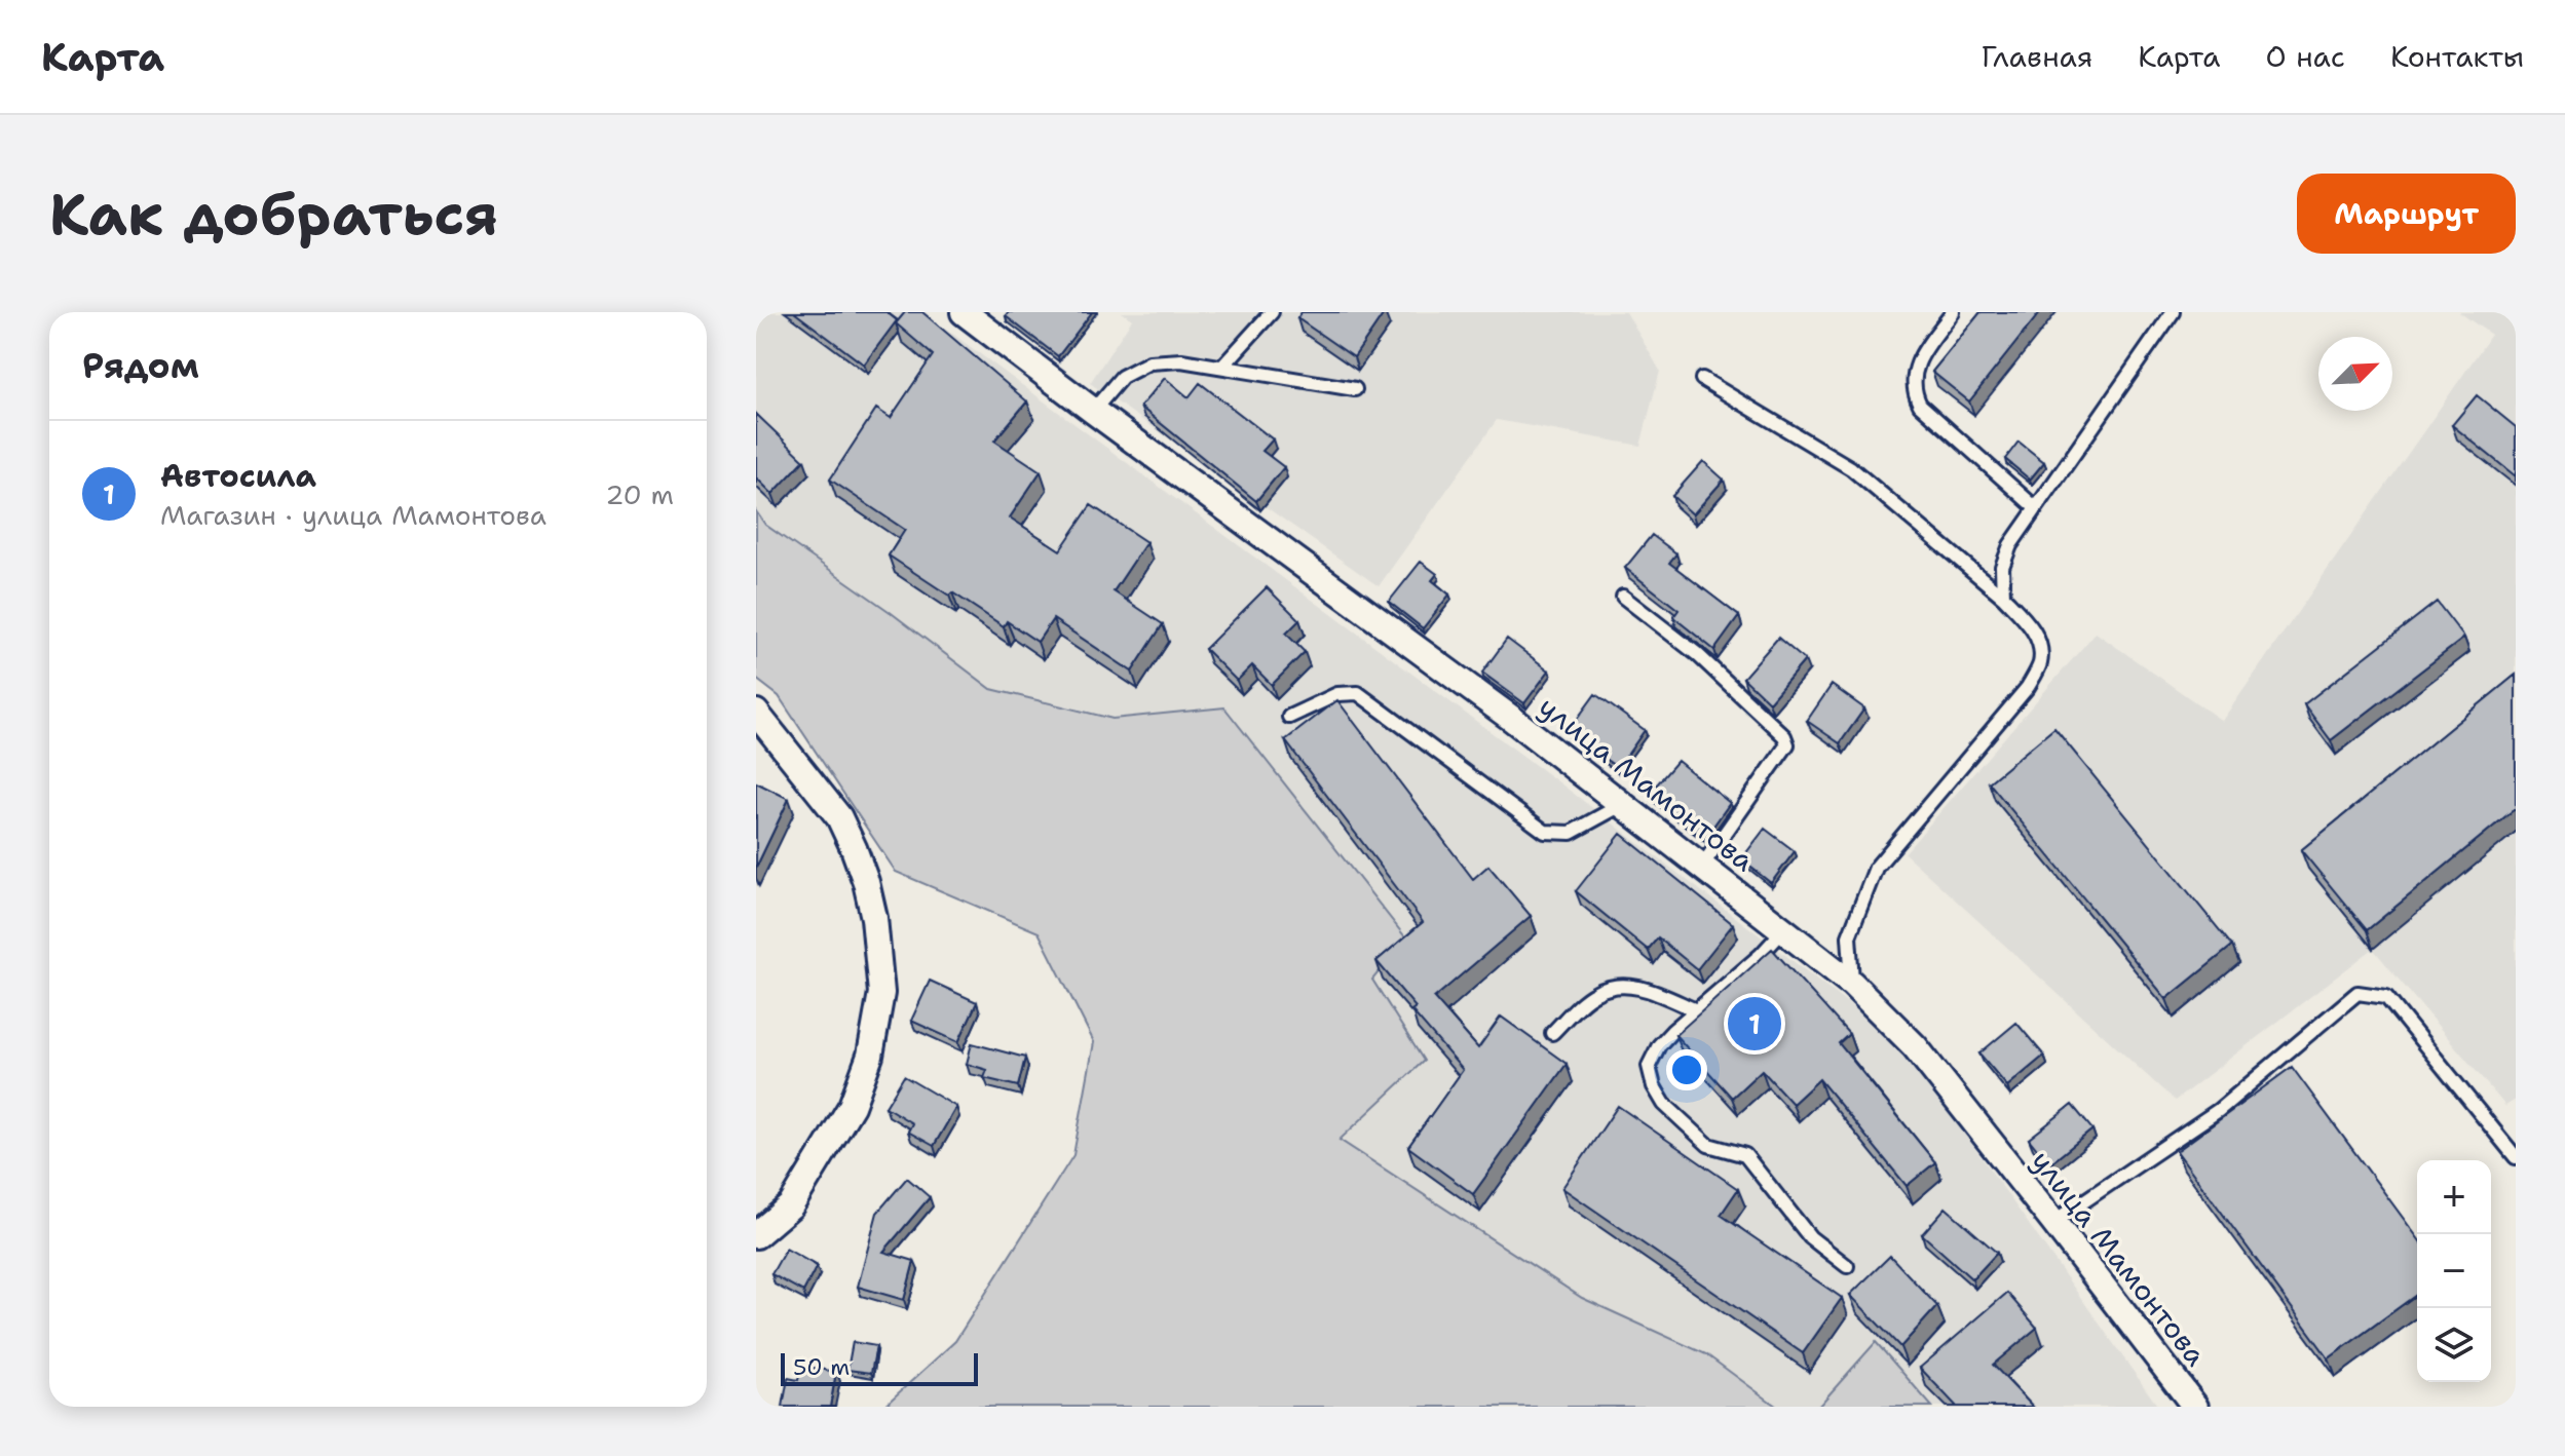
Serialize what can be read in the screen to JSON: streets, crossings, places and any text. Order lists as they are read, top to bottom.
{
  "streets": {
    "street": ["улица Мамонтова"]
  },
  "scale_bar": "50 m",
  "north": "top right",
  "page": {
    "header": "Карта",
    "nav": [
      "Главная",
      "Карта",
      "О нас",
      "Контакты"
    ],
    "buttons": "Маршрут",
    "title": "Как добраться",
    "heading": "Рядом",
    "list": [
      {
        "mark": "1",
        "name": "Автосила",
        "note": "Магазин · улица Мамонтова",
        "value": "20 m"
      }
    ],
    "pins": "1",
    "map_buttons": ["+", "−"],
    "scale": "50 m"
  }
}
